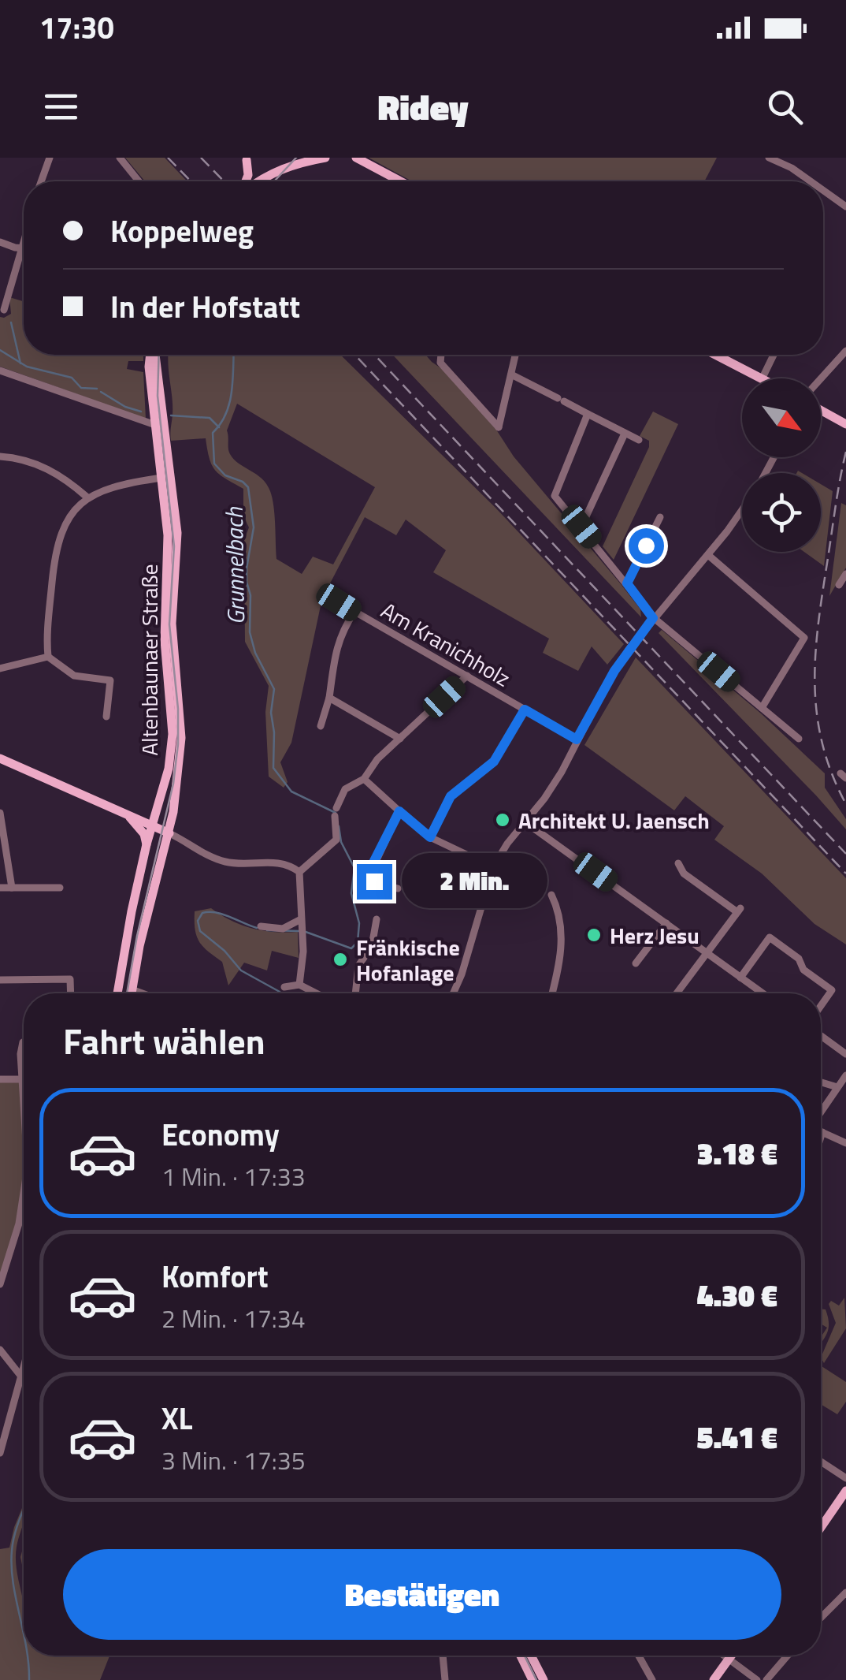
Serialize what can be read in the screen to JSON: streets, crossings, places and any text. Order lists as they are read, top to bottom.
{
  "streets": {
    "main road": ["Altenbaunaer Straße"],
    "street": ["Am Kranichholz"]
  },
  "water": ["Grunnelbach"],
  "places": ["Architekt U. Jaensch", "Herz Jesu", "Fränkische Hofanlage"],
  "north": "bottom right",
  "page": {
    "status": "17:30",
    "header": "Ridey",
    "banner": ["Koppelweg", "In der Hofstatt"],
    "bubble": "2 Min.",
    "heading": "Fahrt wählen",
    "list": [
      {
        "name": "Economy",
        "note": "1 Min. · 17:33",
        "value": "3.18 €"
      },
      {
        "name": "Komfort",
        "note": "2 Min. · 17:34",
        "value": "4.30 €"
      },
      {
        "name": "XL",
        "note": "3 Min. · 17:35",
        "value": "5.41 €"
      }
    ],
    "buttons": "Bestätigen"
  }
}
